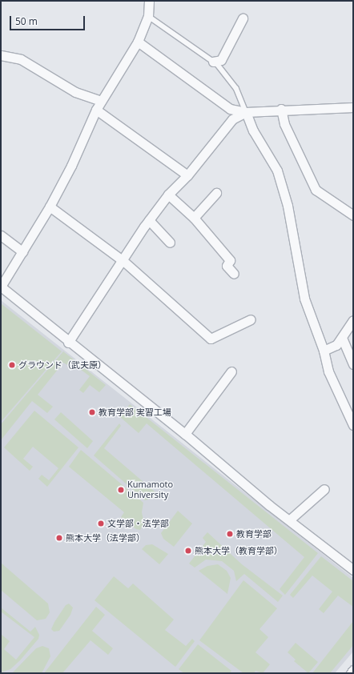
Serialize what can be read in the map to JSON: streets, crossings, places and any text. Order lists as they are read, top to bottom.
{
  "places": [
    "グラウンド（武夫原）",
    "教育学部 実習工場",
    "Kumamoto University",
    "文学部・法学部",
    "教育学部",
    "熊本大学（法学部）",
    "熊本大学（教育学部）"
  ],
  "scale_bar": "50 m"
}
